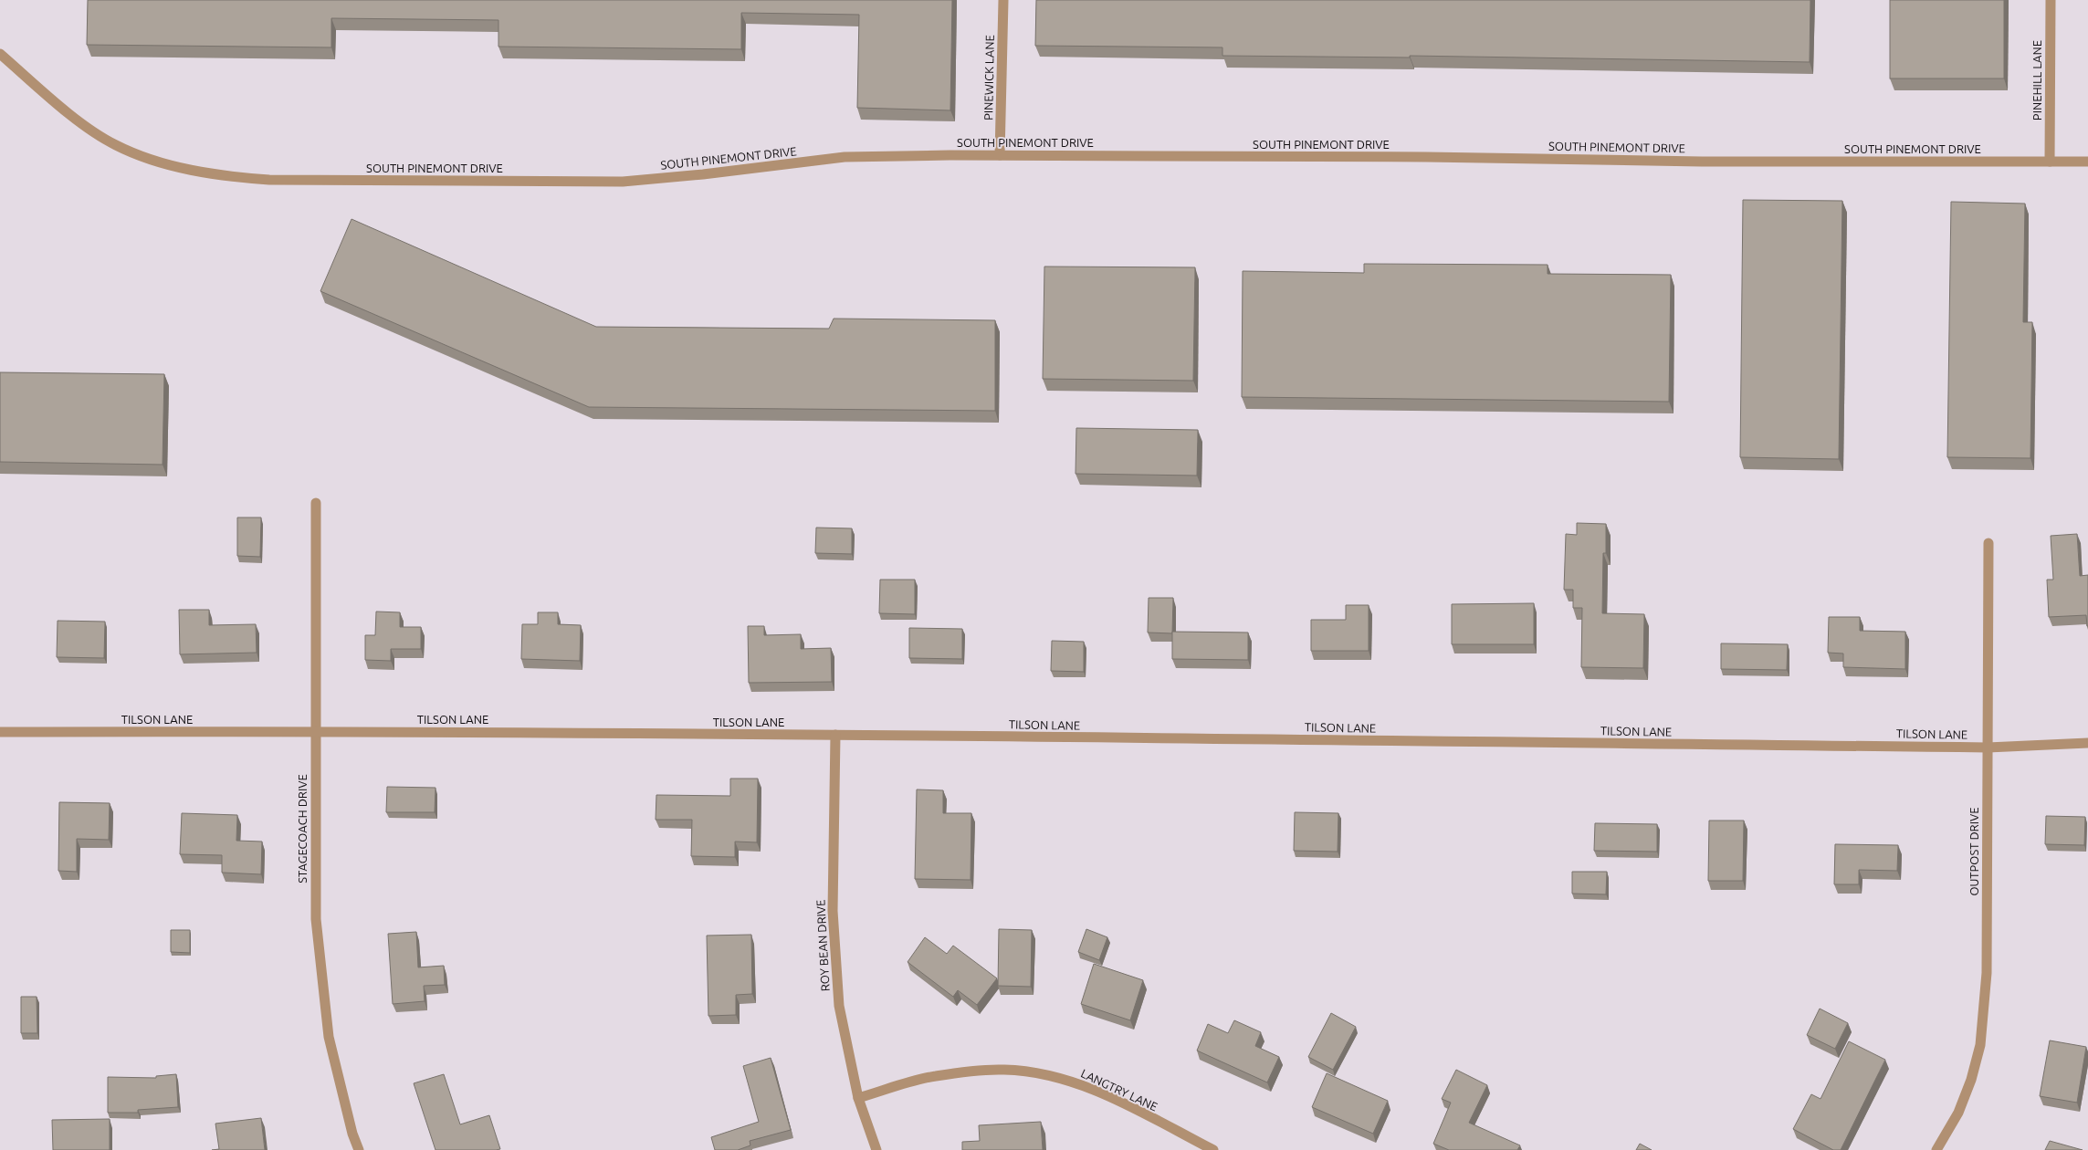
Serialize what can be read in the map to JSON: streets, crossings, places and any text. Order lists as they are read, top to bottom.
{
  "streets": {
    "street": [
      "PINEWICK LANE",
      "PINEHILL LANE",
      "SOUTH PINEMONT DRIVE",
      "TILSON LANE",
      "STAGECOACH DRIVE",
      "OUTPOST DRIVE",
      "ROY BEAN DRIVE",
      "LANGTRY LANE"
    ]
  },
  "crossings": [
    ["PINEWICK LANE", "SOUTH PINEMONT DRIVE"],
    ["PINEHILL LANE", "SOUTH PINEMONT DRIVE"],
    ["TILSON LANE", "STAGECOACH DRIVE"],
    ["TILSON LANE", "OUTPOST DRIVE"],
    ["TILSON LANE", "ROY BEAN DRIVE"],
    ["ROY BEAN DRIVE", "LANGTRY LANE"]
  ]
}
